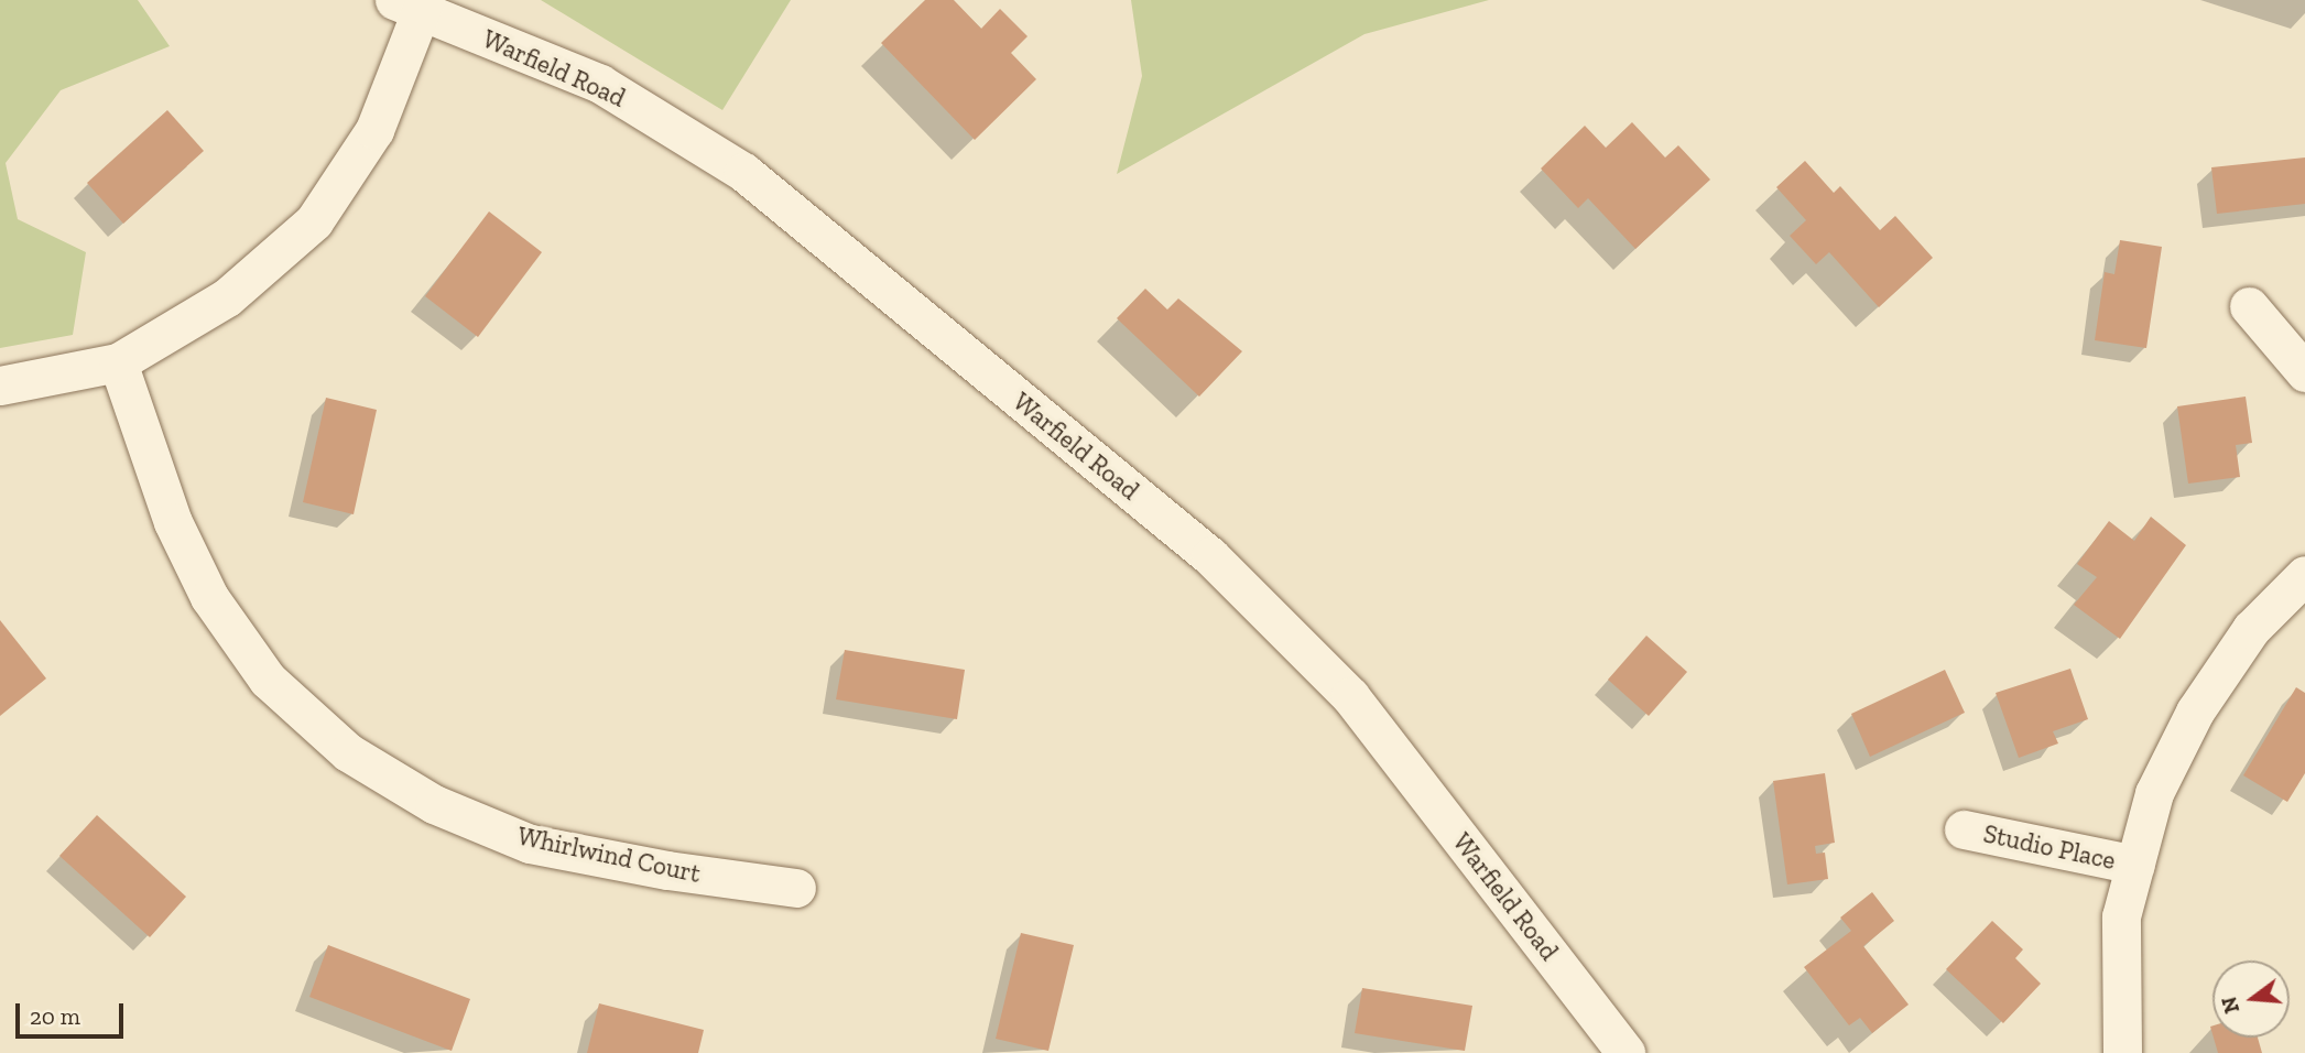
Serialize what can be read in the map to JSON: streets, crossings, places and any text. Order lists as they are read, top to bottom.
{
  "streets": {
    "street": ["Warfield Road", "Studio Place", "Whirlwind Court"]
  },
  "scale_bar": "20 m",
  "north": "left"
}
